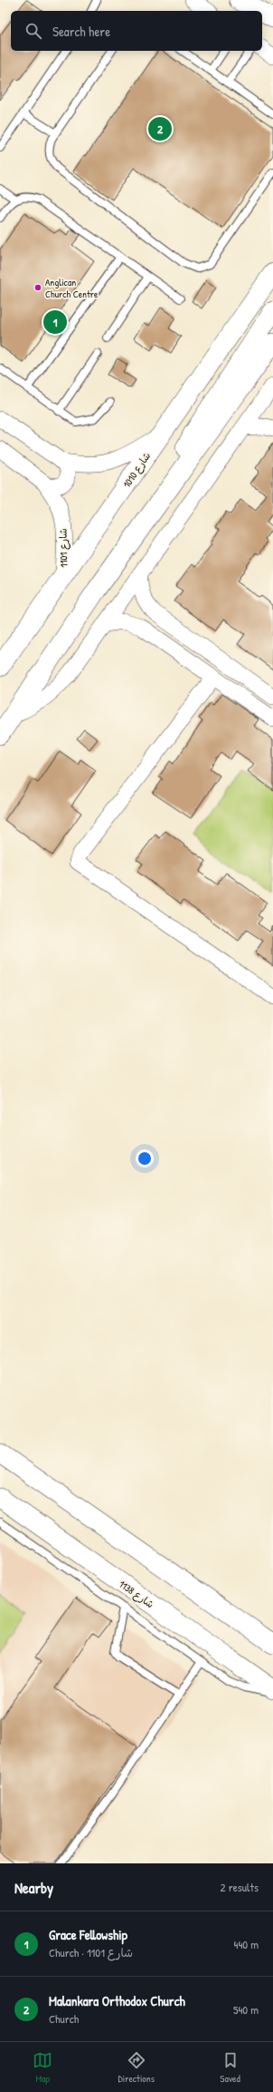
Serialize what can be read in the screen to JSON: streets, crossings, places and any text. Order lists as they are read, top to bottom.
{
  "streets": {
    "street": ["شارع 1010", "شارع 1101", "شارع 1138"]
  },
  "crossings": [
    ["شارع 1010", "شارع 1101"]
  ],
  "places": ["Anglican Church Centre"],
  "page": {
    "search": "Search here",
    "pins": ["2", "1"],
    "heading": ["Nearby", "2 results"],
    "list": [
      {
        "mark": "1",
        "name": "Grace Fellowship",
        "note": "Church · شارع 1101",
        "value": "440 m"
      },
      {
        "mark": "2",
        "name": "Malankara Orthodox Church",
        "note": "Church",
        "value": "540 m"
      }
    ],
    "nav": ["Map", "Directions", "Saved"]
  }
}
